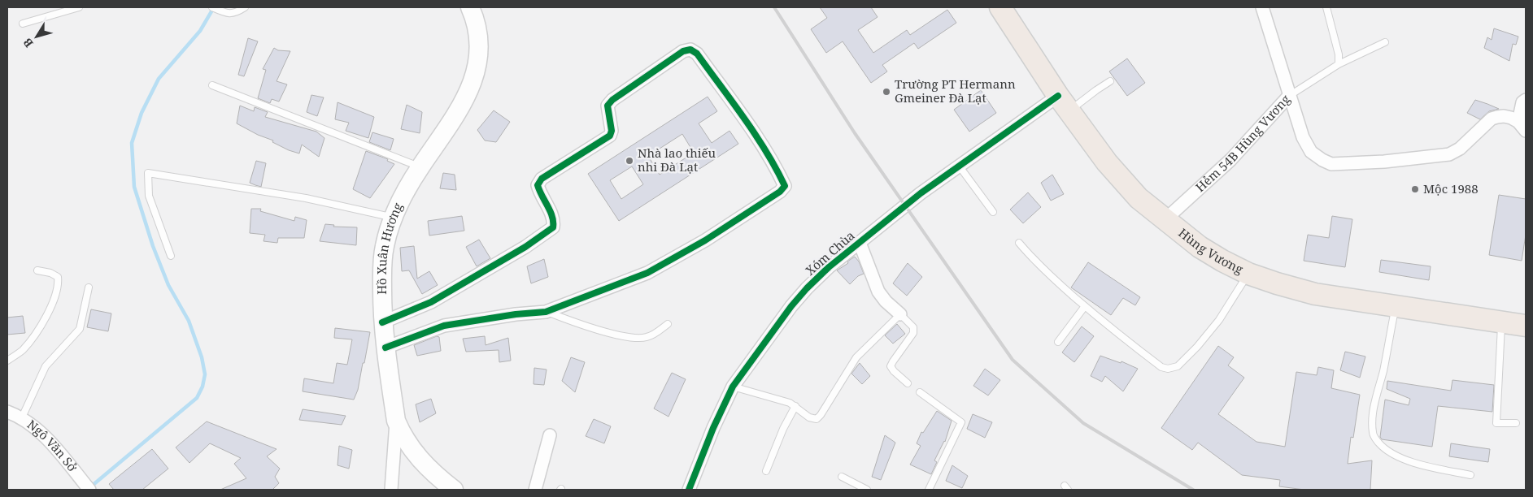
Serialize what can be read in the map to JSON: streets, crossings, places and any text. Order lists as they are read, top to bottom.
{
  "streets": {
    "highway": ["Hùng Vương"],
    "main road": ["Hồ Xuân Hương"],
    "street": ["Hẻm 54B Hùng Vương", "Xóm Chùa", "Ngô Văn Sở"]
  },
  "crossings": [
    ["Hẻm 54B Hùng Vương", "Hùng Vương"],
    ["Hùng Vương", "Xóm Chùa"]
  ],
  "places": ["Trường PT Hermann Gmeiner Đà Lạt", "Nhà lao thiếu nhi Đà Lạt", "Mộc 1988"],
  "north": "bottom left"
}
